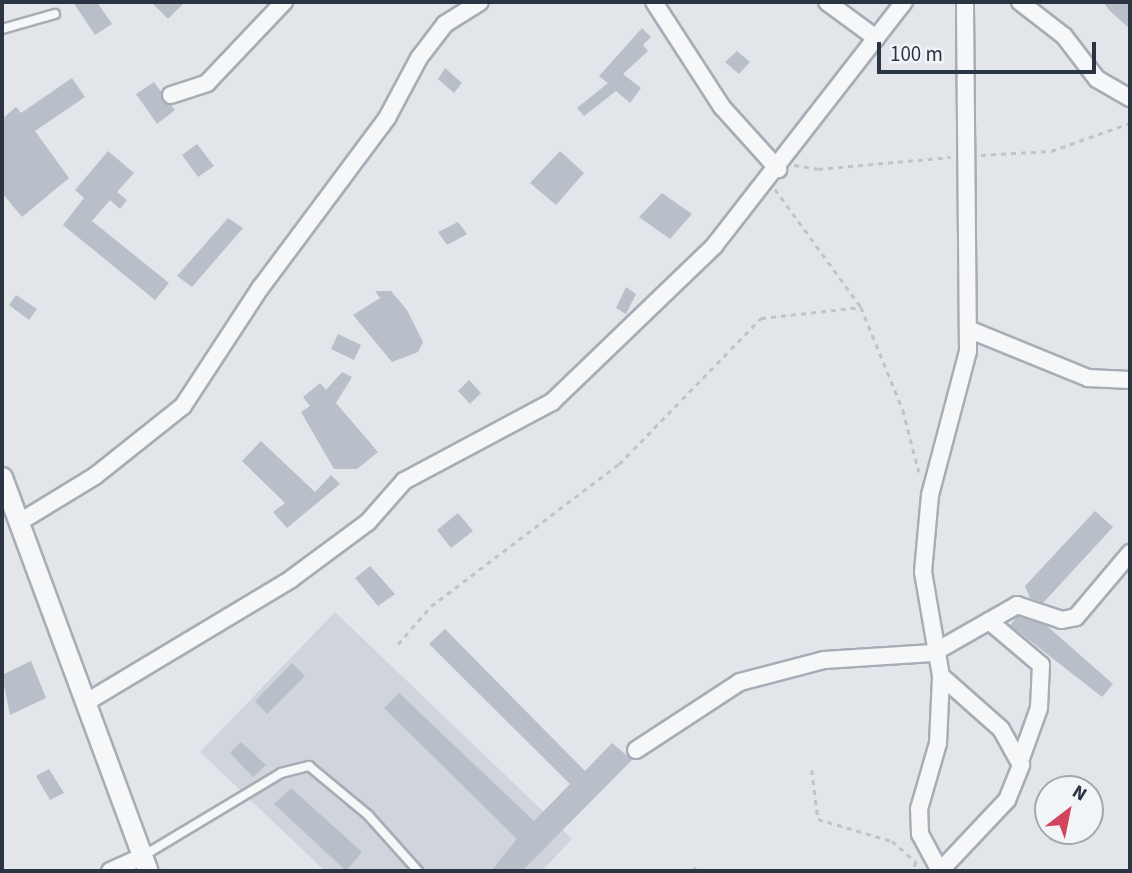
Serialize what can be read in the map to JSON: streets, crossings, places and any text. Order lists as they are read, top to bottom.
{
  "scale_bar": "100 m",
  "north": "top right"
}
